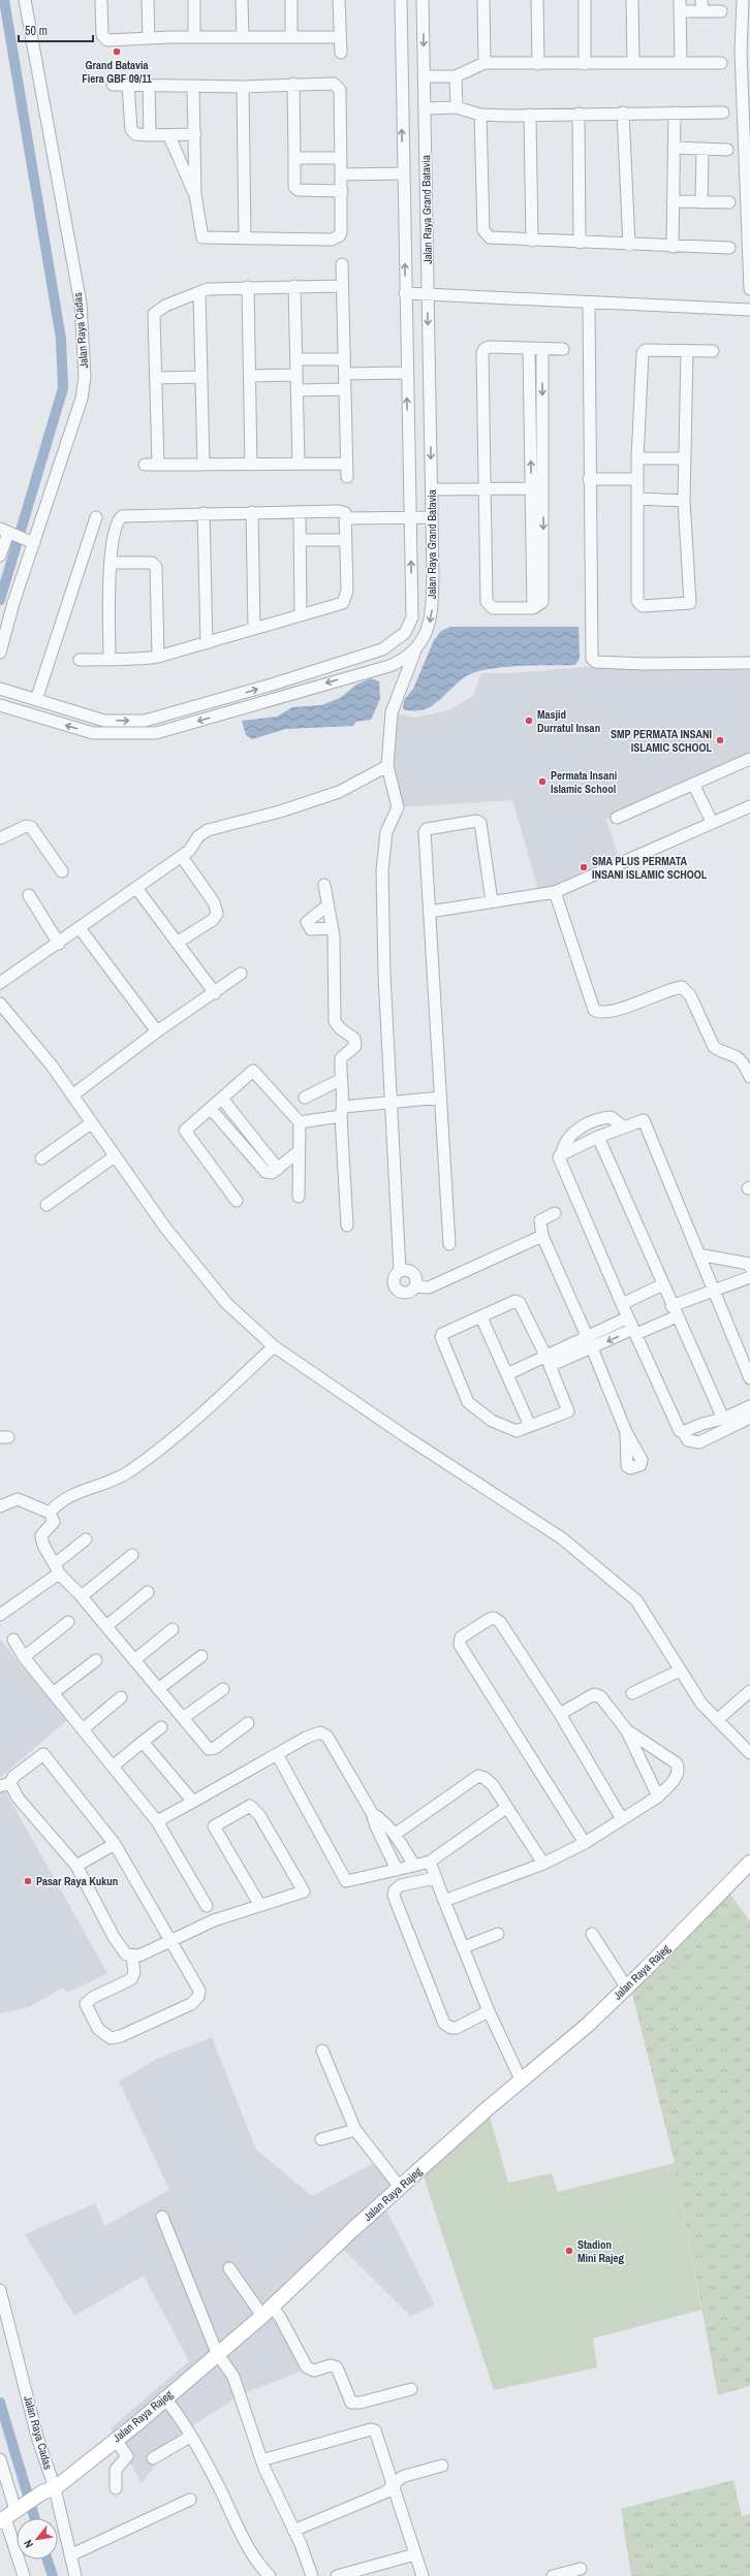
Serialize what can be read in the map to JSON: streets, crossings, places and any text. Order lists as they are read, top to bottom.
{
  "streets": {
    "main road": ["Jalan Raya Rajeg"],
    "street": ["Jalan Raya Grand Batavia", "Jalan Raya Cadas"]
  },
  "crossings": [
    ["Jalan Raya Cadas", "Jalan Raya Rajeg"]
  ],
  "places": [
    "Grand Batavia Fiera GBF 09/11",
    "Masjid Durratul Insan",
    "SMP PERMATA INSANI ISLAMIC SCHOOL",
    "Permata Insani Islamic School",
    "SMA PLUS PERMATA INSANI ISLAMIC SCHOOL",
    "Pasar Raya Kukun",
    "Stadion Mini Rajeg"
  ],
  "scale_bar": "50 m",
  "north": "bottom left"
}
